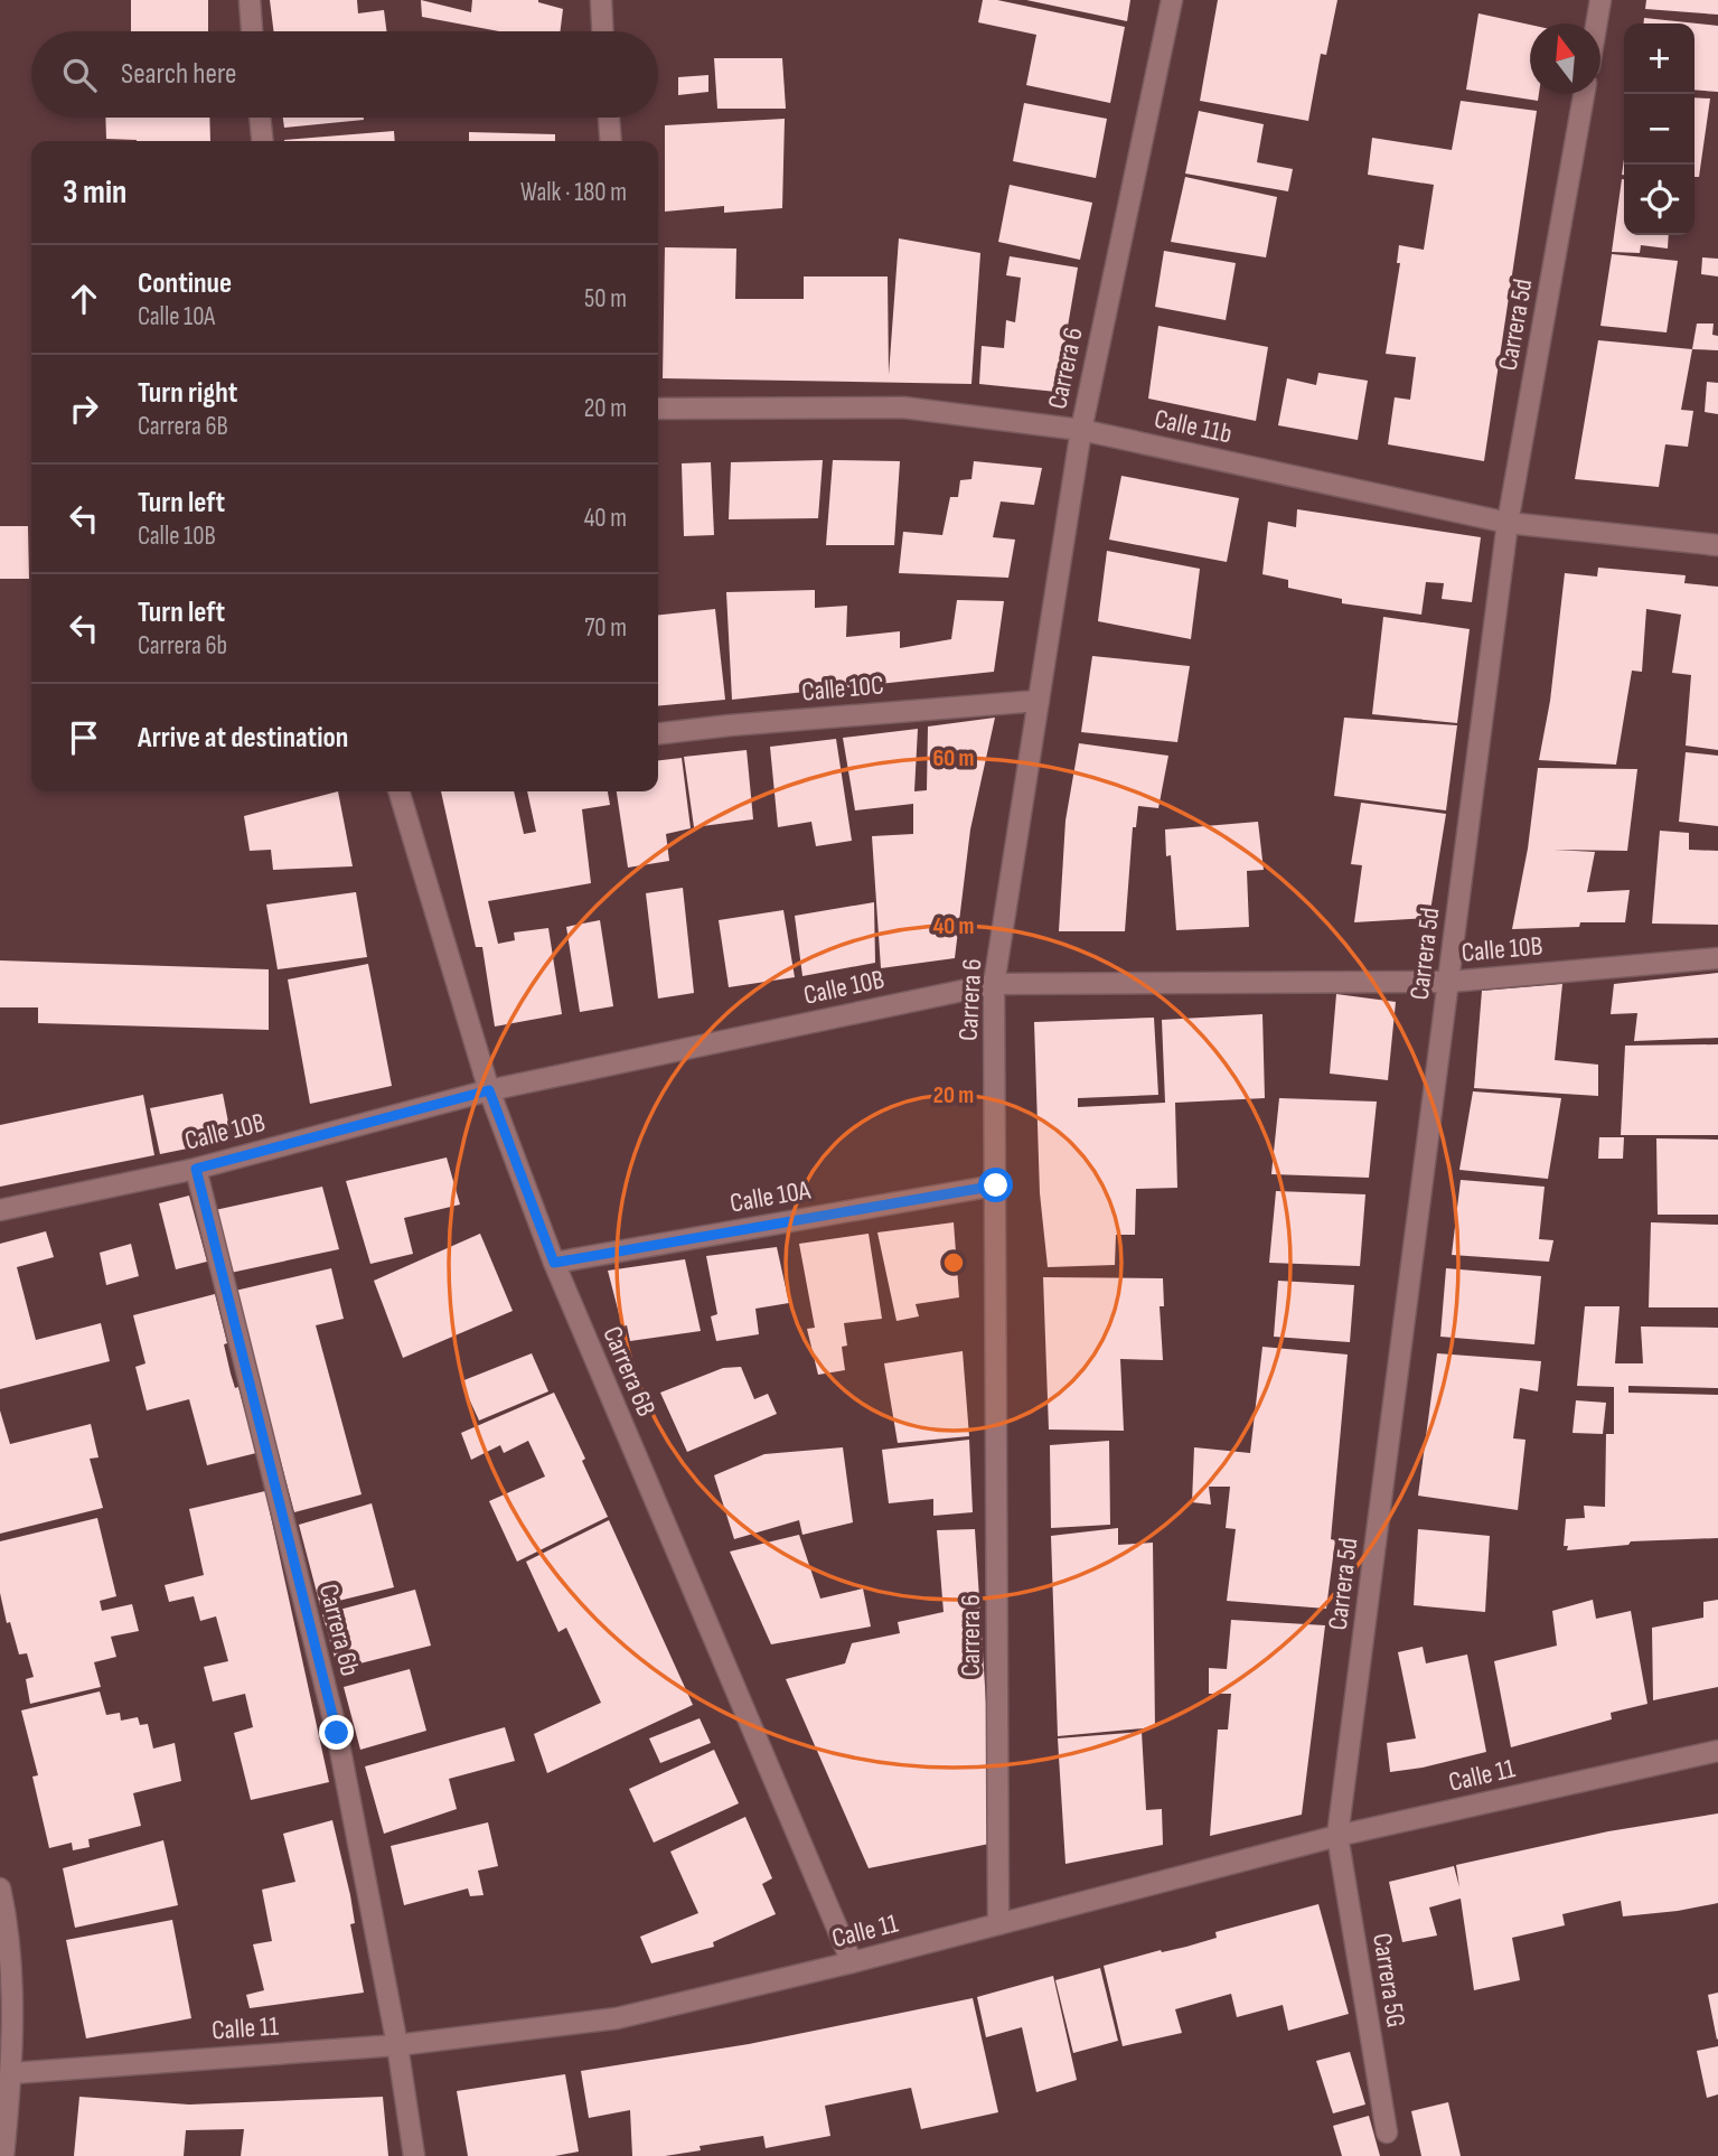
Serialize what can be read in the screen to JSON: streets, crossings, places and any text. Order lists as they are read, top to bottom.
{
  "streets": {
    "street": [
      "Carrera 5d",
      "Carrera 6",
      "Calle 11b",
      "Calle 10C",
      "Calle 10B",
      "Calle 10A",
      "Carrera 6B",
      "Carrera 6b",
      "Calle 11",
      "Carrera 5G"
    ]
  },
  "crossings": [
    ["Carrera 5d", "Calle 11b"],
    ["Carrera 5d", "Calle 10B"],
    ["Carrera 5d", "Calle 11"],
    ["Carrera 5d", "Carrera 5G"],
    ["Carrera 6", "Calle 11b"],
    ["Carrera 6", "Calle 10C"],
    ["Carrera 6", "Calle 10B"],
    ["Carrera 6", "Calle 10A"],
    ["Carrera 6", "Calle 11"],
    ["Calle 10B", "Carrera 6B"],
    ["Calle 10B", "Carrera 6b"],
    ["Calle 10A", "Carrera 6B"],
    ["Carrera 6B", "Calle 11"],
    ["Carrera 6b", "Calle 11"],
    ["Calle 11", "Carrera 5G"]
  ],
  "north": "top",
  "page": {
    "map_buttons": ["+", "−"],
    "search": "Search here",
    "heading": ["3 min", "Walk · 180 m"],
    "list": [
      ["Continue", "Calle 10A", "50 m"],
      ["Turn right", "Carrera 6B", "20 m"],
      ["Turn left", "Calle 10B", "40 m"],
      ["Turn left", "Carrera 6b", "70 m"],
      "Arrive at destination"
    ]
  },
  "rings": ["60 m", "40 m", "20 m"]
}
